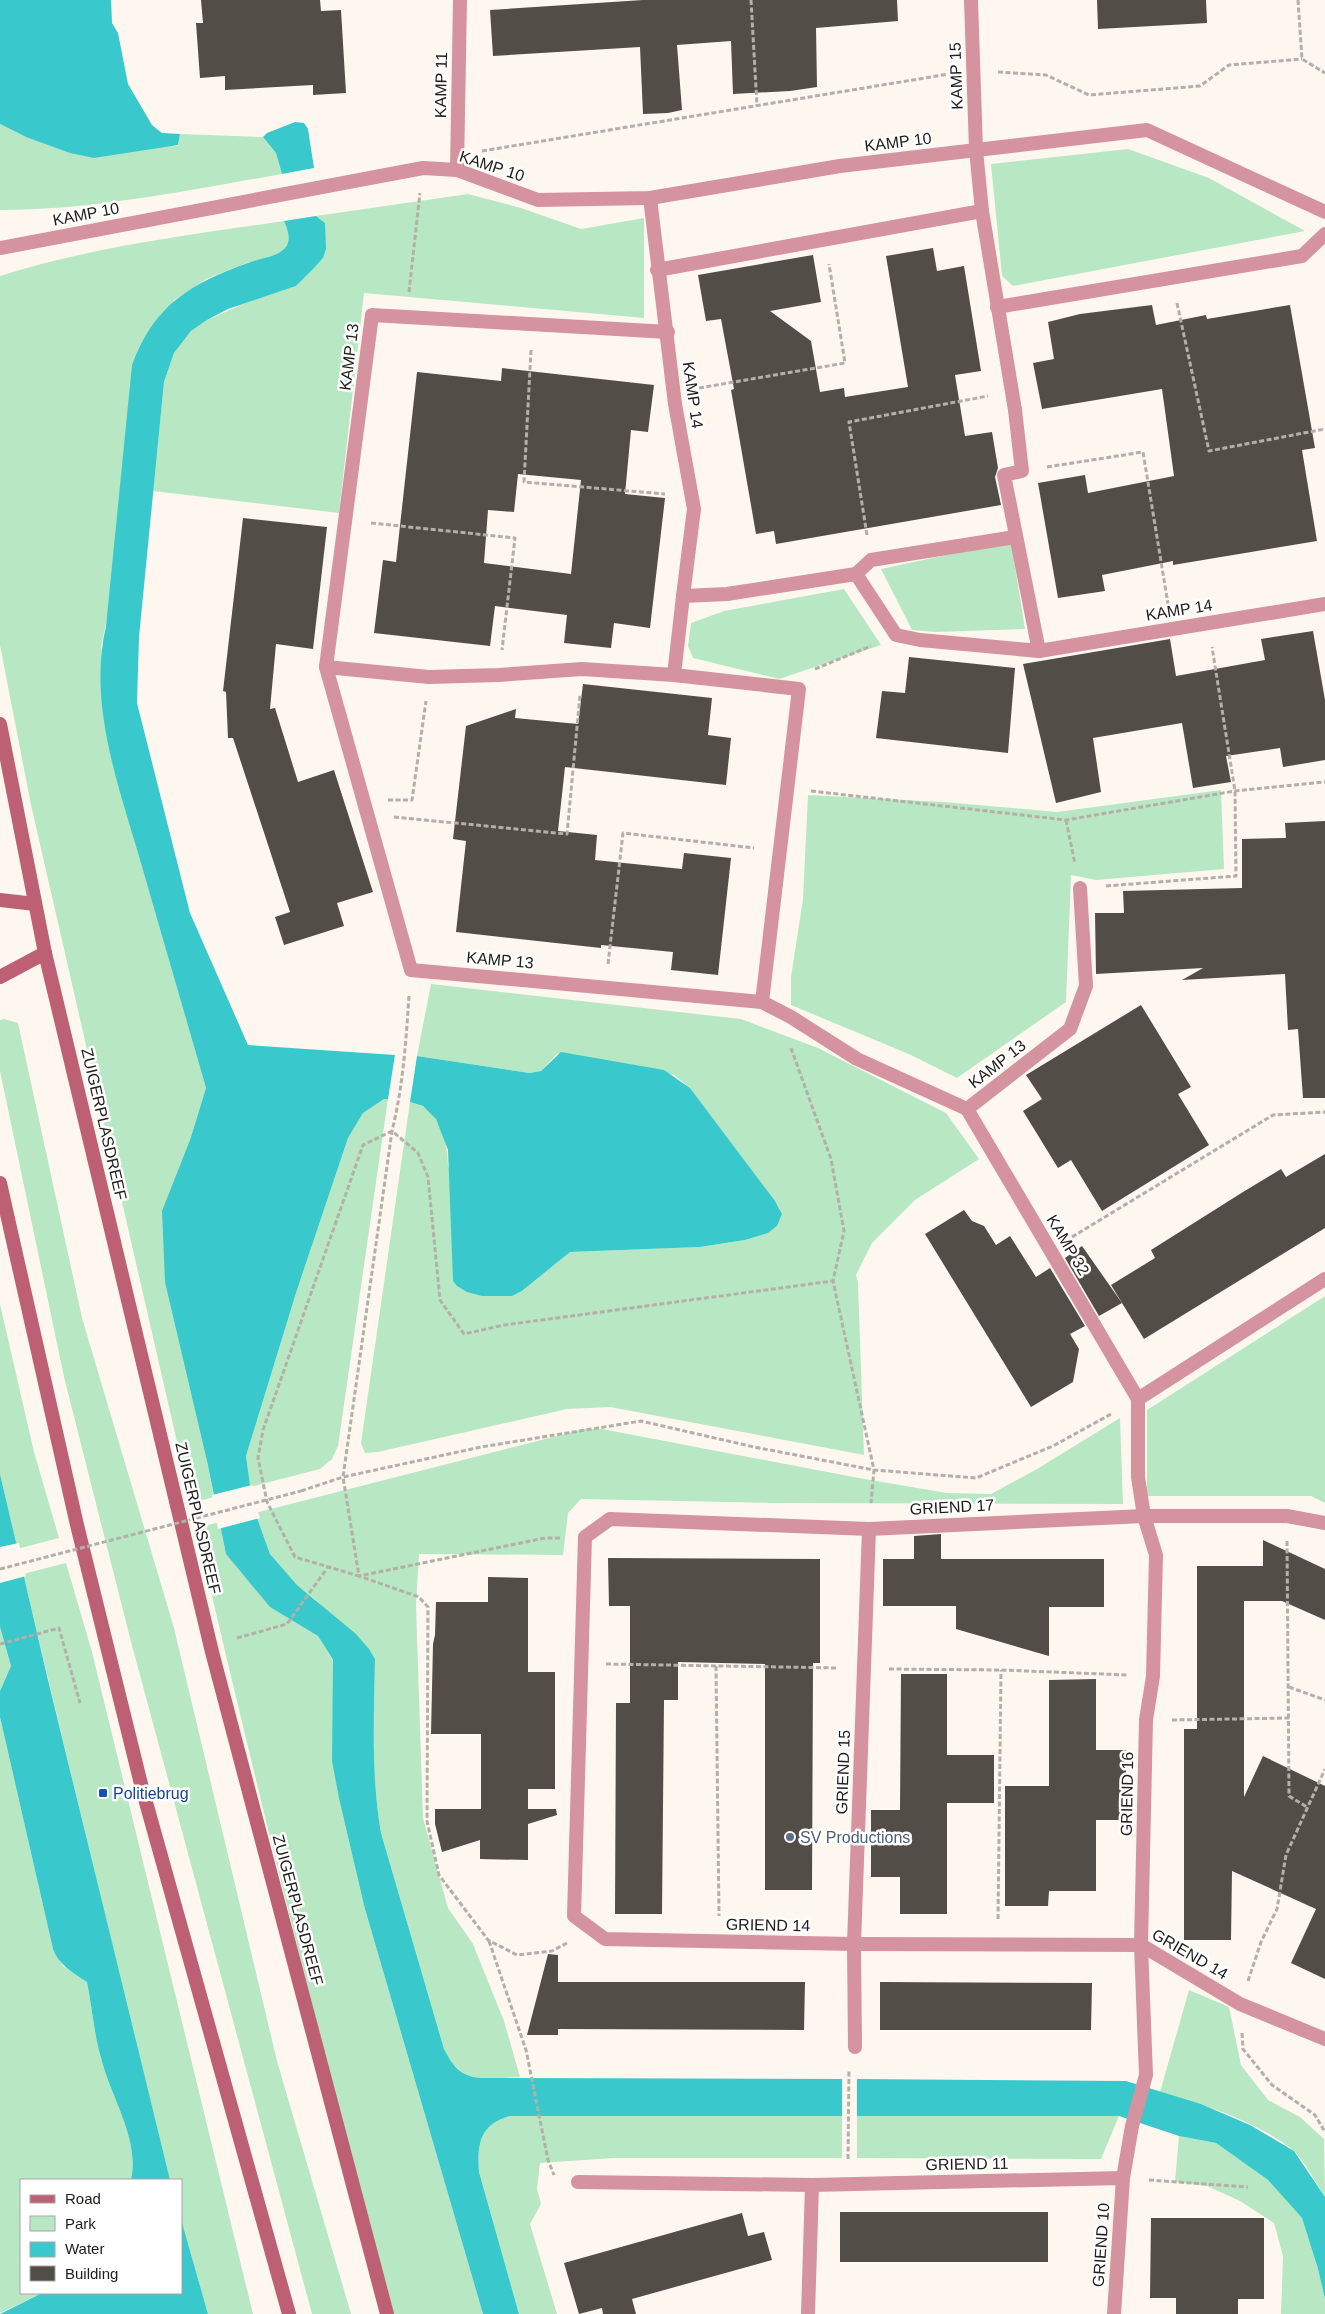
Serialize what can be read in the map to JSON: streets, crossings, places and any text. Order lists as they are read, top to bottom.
{
  "streets": {
    "main road": ["ZUIGERPLASDREEF"],
    "street": [
      "KAMP 15",
      "KAMP 11",
      "KAMP 10",
      "KAMP 13",
      "KAMP 14",
      "KAMP 32",
      "GRIEND 17",
      "GRIEND 15",
      "GRIEND 16",
      "GRIEND 14",
      "GRIEND 11",
      "GRIEND 10"
    ]
  },
  "crossings": [
    ["KAMP 15", "KAMP 10"],
    ["KAMP 11", "KAMP 10"],
    ["KAMP 10", "KAMP 14"],
    ["KAMP 13", "KAMP 14"],
    ["KAMP 13", "KAMP 32"],
    ["GRIEND 17", "GRIEND 15"],
    ["GRIEND 17", "GRIEND 16"],
    ["GRIEND 17", "GRIEND 14"],
    ["GRIEND 15", "GRIEND 14"],
    ["GRIEND 16", "GRIEND 14"],
    ["GRIEND 16", "GRIEND 10"],
    ["GRIEND 11", "GRIEND 10"]
  ],
  "places": {
    "transit": ["Politiebrug"],
    "other": ["SV Productions"]
  },
  "legend": [
    "Road",
    "Park",
    "Water",
    "Building"
  ]
}
